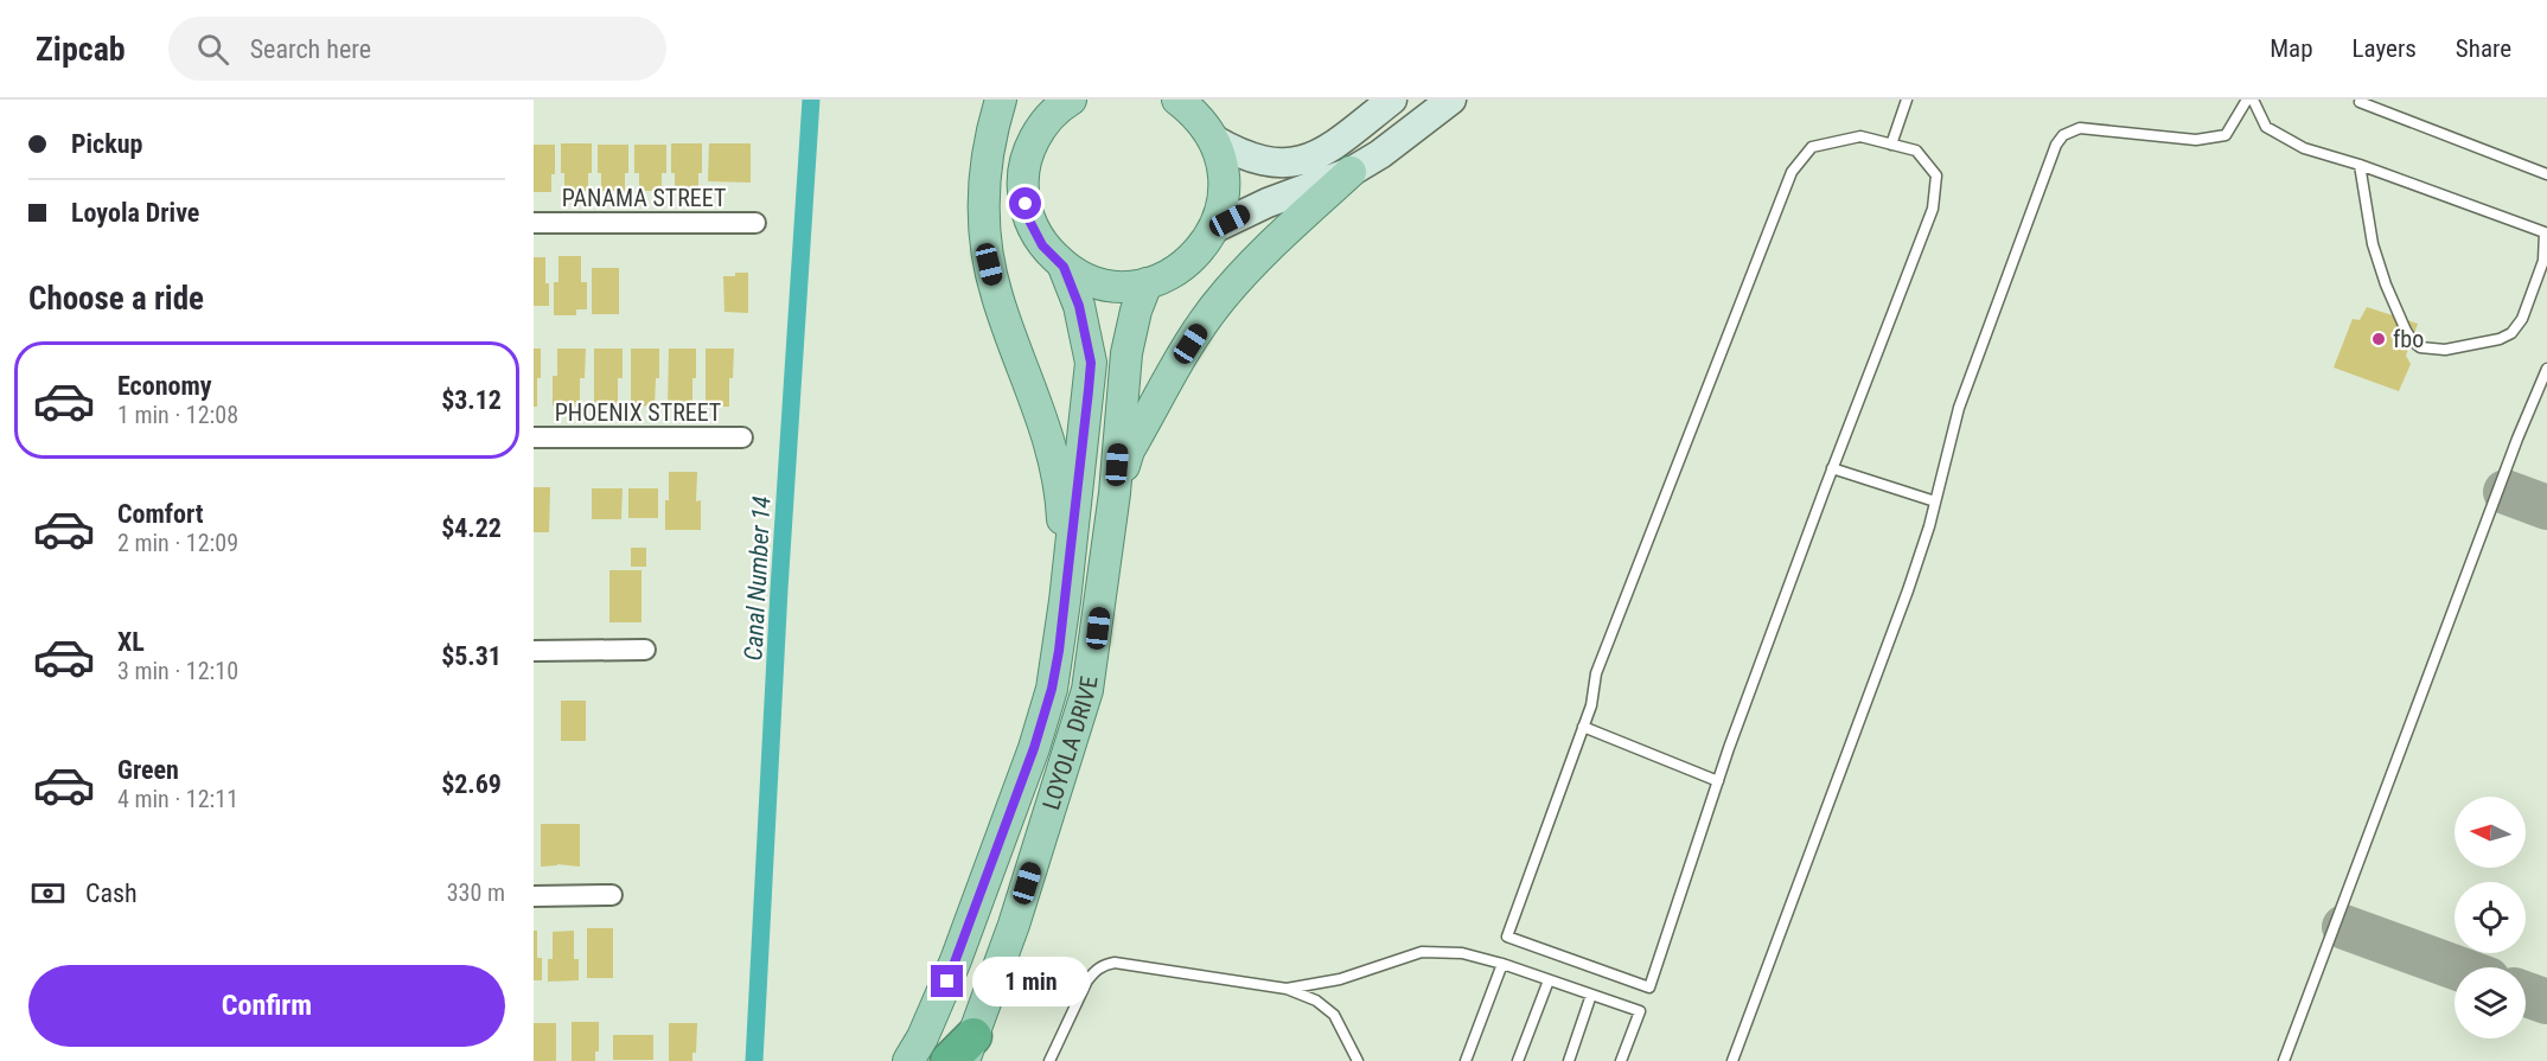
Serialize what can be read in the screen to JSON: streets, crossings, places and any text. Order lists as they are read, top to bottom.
{
  "streets": {
    "main road": ["LOYOLA DRIVE"],
    "street": ["PANAMA STREET", "PHOENIX STREET"]
  },
  "water": ["Canal Number 14"],
  "places": ["fbo"],
  "north": "left",
  "page": {
    "header": "Zipcab",
    "search": "Search here",
    "nav": ["Map", "Layers", "Share"],
    "banner": ["Pickup", "Loyola Drive"],
    "heading": "Choose a ride",
    "list": [
      {
        "name": "Economy",
        "note": "1 min · 12:08",
        "value": "$3.12"
      },
      {
        "name": "Comfort",
        "note": "2 min · 12:09",
        "value": "$4.22"
      },
      {
        "name": "XL",
        "note": "3 min · 12:10",
        "value": "$5.31"
      },
      {
        "name": "Green",
        "note": "4 min · 12:11",
        "value": "$2.69"
      }
    ],
    "pay": ["Cash", "330 m"],
    "buttons": "Confirm",
    "bubble": "1 min"
  }
}
